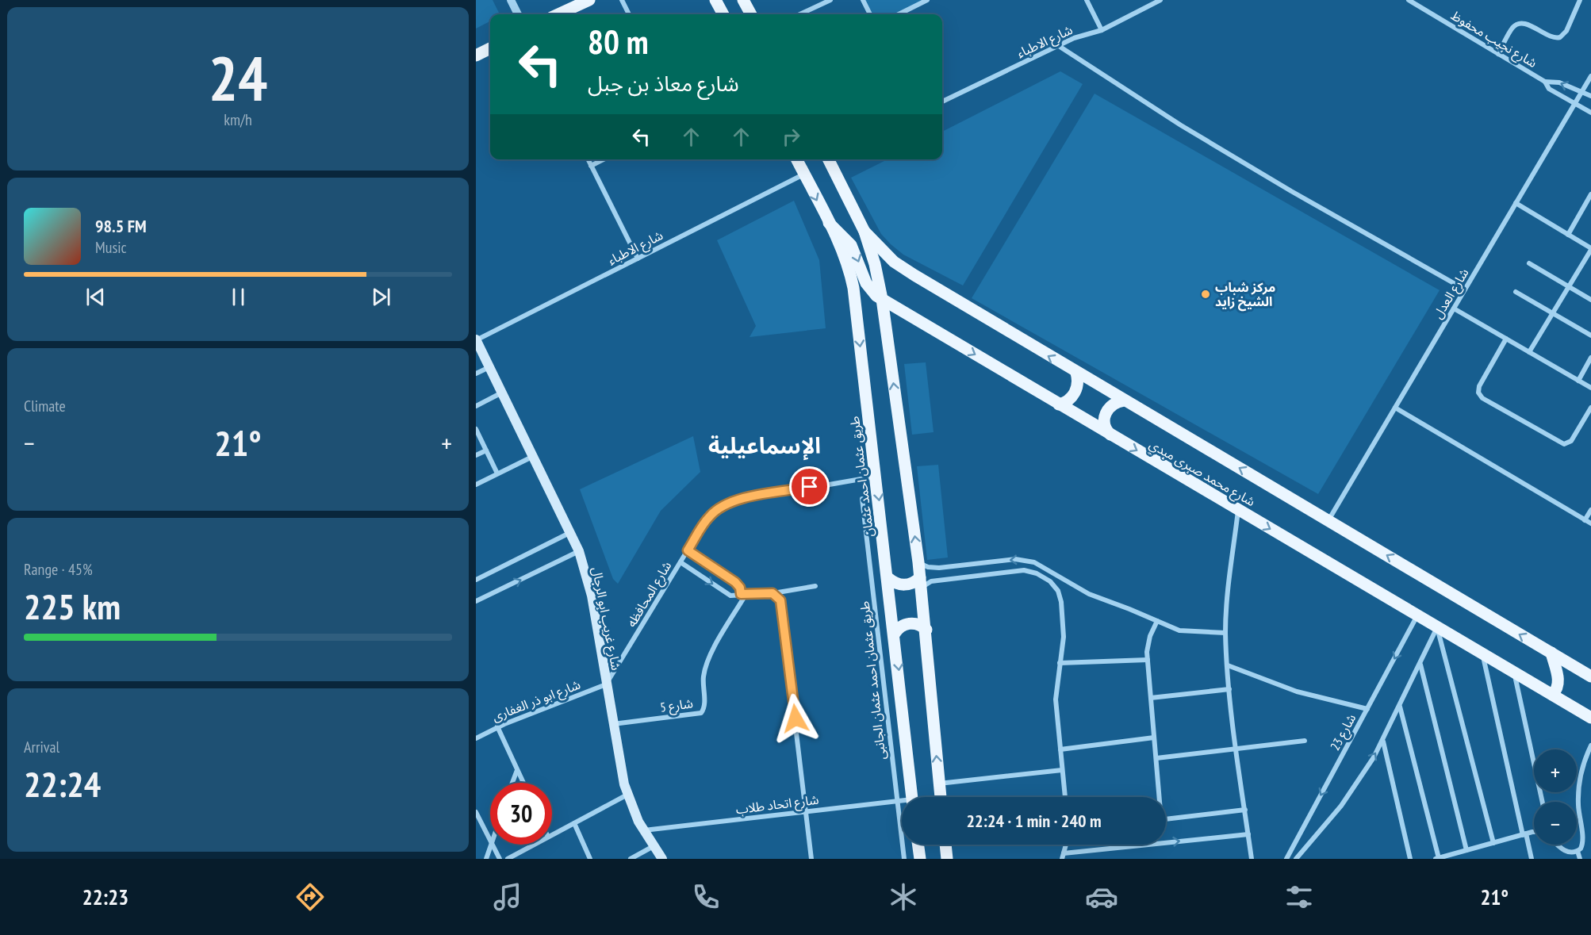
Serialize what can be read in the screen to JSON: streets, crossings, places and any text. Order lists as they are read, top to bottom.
{
  "streets": {
    "main road": ["شارع محمد صبرى مبدي", "طريق عثمان احمد عثمان", "شارع غريب ابو الرجال"],
    "street": [
      "شارع نجيب محفوظ",
      "شارع الاطباء",
      "شارع العدل",
      "شارع المحافظه",
      "طريق عثمان احمد عثمان الجانبى",
      "شارع ابو ذر الغفارى",
      "شارع 5",
      "شارع 23",
      "شارع اتحاد طلاب"
    ]
  },
  "crossings": [
    ["شارع نجيب محفوظ", "شارع العدل"],
    ["شارع الاطباء", "طريق عثمان احمد عثمان"],
    ["شارع الاطباء", "شارع غريب ابو الرجال"],
    ["شارع العدل", "شارع محمد صبرى مبدي"],
    ["شارع محمد صبرى مبدي", "طريق عثمان احمد عثمان"],
    ["شارع محمد صبرى مبدي", "شارع 23"],
    ["طريق عثمان احمد عثمان", "شارع المحافظه"],
    ["شارع المحافظه", "شارع غريب ابو الرجال"],
    ["شارع المحافظه", "شارع ابو ذر الغفارى"],
    ["شارع غريب ابو الرجال", "شارع ابو ذر الغفارى"],
    ["شارع غريب ابو الرجال", "شارع 5"],
    ["شارع غريب ابو الرجال", "شارع اتحاد طلاب"],
    ["طريق عثمان احمد عثمان الجانبى", "شارع اتحاد طلاب"]
  ],
  "districts": ["الإسماعيلية"],
  "places": ["مركز شباب الشيخ زايد"],
  "page": {
    "tile": [
      ["24", "km/h"],
      "Climate",
      ["Range · 45%", "225 km"],
      ["Arrival", "22:24"]
    ],
    "turn": ["80 m", "شارع معاذ بن جبل"],
    "song": ["98.5 FM", "Music"],
    "heat": ["−", "21°", "+"],
    "map_buttons": ["+", "−"],
    "limit": "30",
    "trip": "22:24 · 1 min · 240 m",
    "tabs": ["22:23", "21°"]
  }
}
